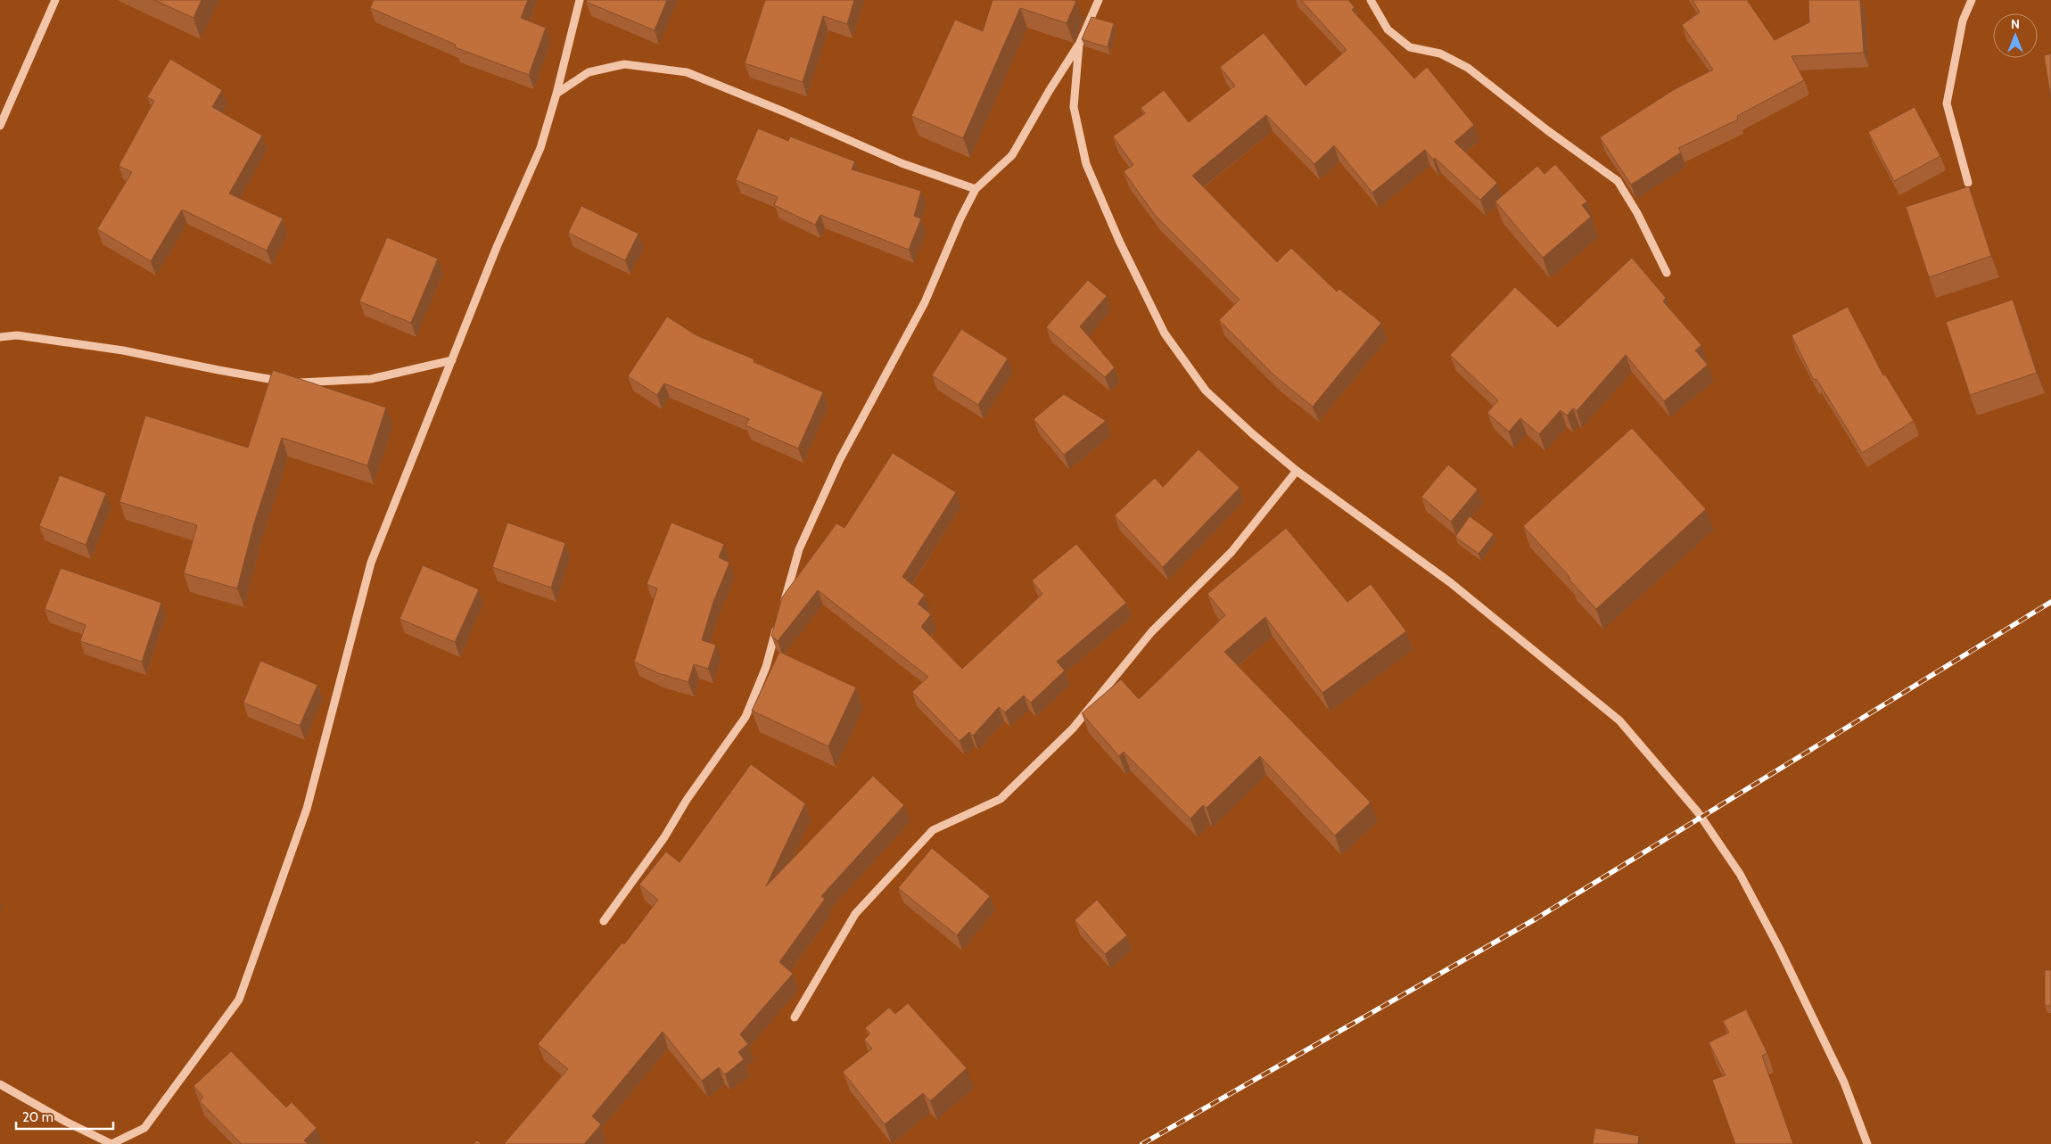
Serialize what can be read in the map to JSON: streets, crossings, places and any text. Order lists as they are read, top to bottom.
{
  "scale_bar": "20 m",
  "north": "top"
}
